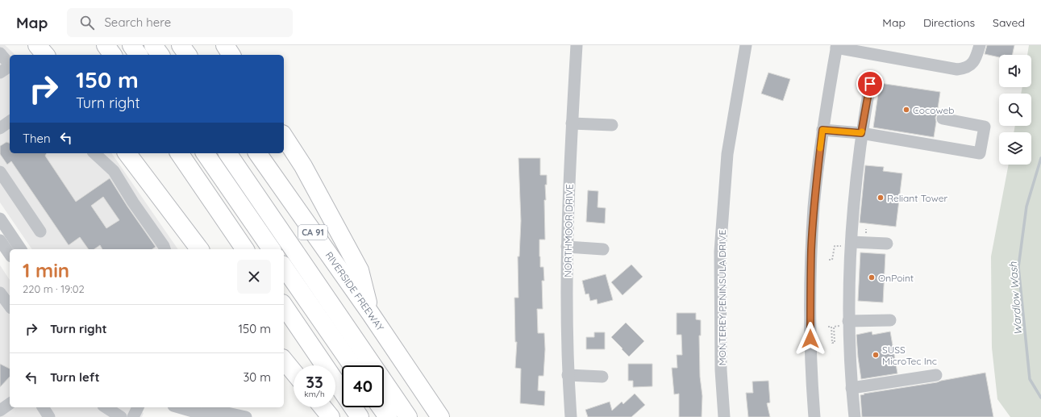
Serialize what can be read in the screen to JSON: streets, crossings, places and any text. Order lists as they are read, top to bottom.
{
  "streets": {
    "highway": ["CA 91", "RIVERSIDE FREEWAY"],
    "street": ["NORTHMOOR DRIVE", "MONTEREY PENINSULA DRIVE"]
  },
  "water": ["Wardlow Wash"],
  "places": [
    "Cocoweb",
    "Reliant Tower",
    "OnPoint",
    "SUSS MicroTec Inc"
  ],
  "page": {
    "header": "Map",
    "search": "Search here",
    "nav": ["Map", "Directions", "Saved"],
    "turn": ["150 m", "Turn right"],
    "then": "Then",
    "heading": ["1 min", "220 m · 19:02"],
    "list": [
      {
        "name": "Turn right",
        "value": "150 m"
      },
      {
        "name": "Turn left",
        "value": "30 m"
      }
    ],
    "speed": "33 km/h",
    "limit": "40"
  }
}
